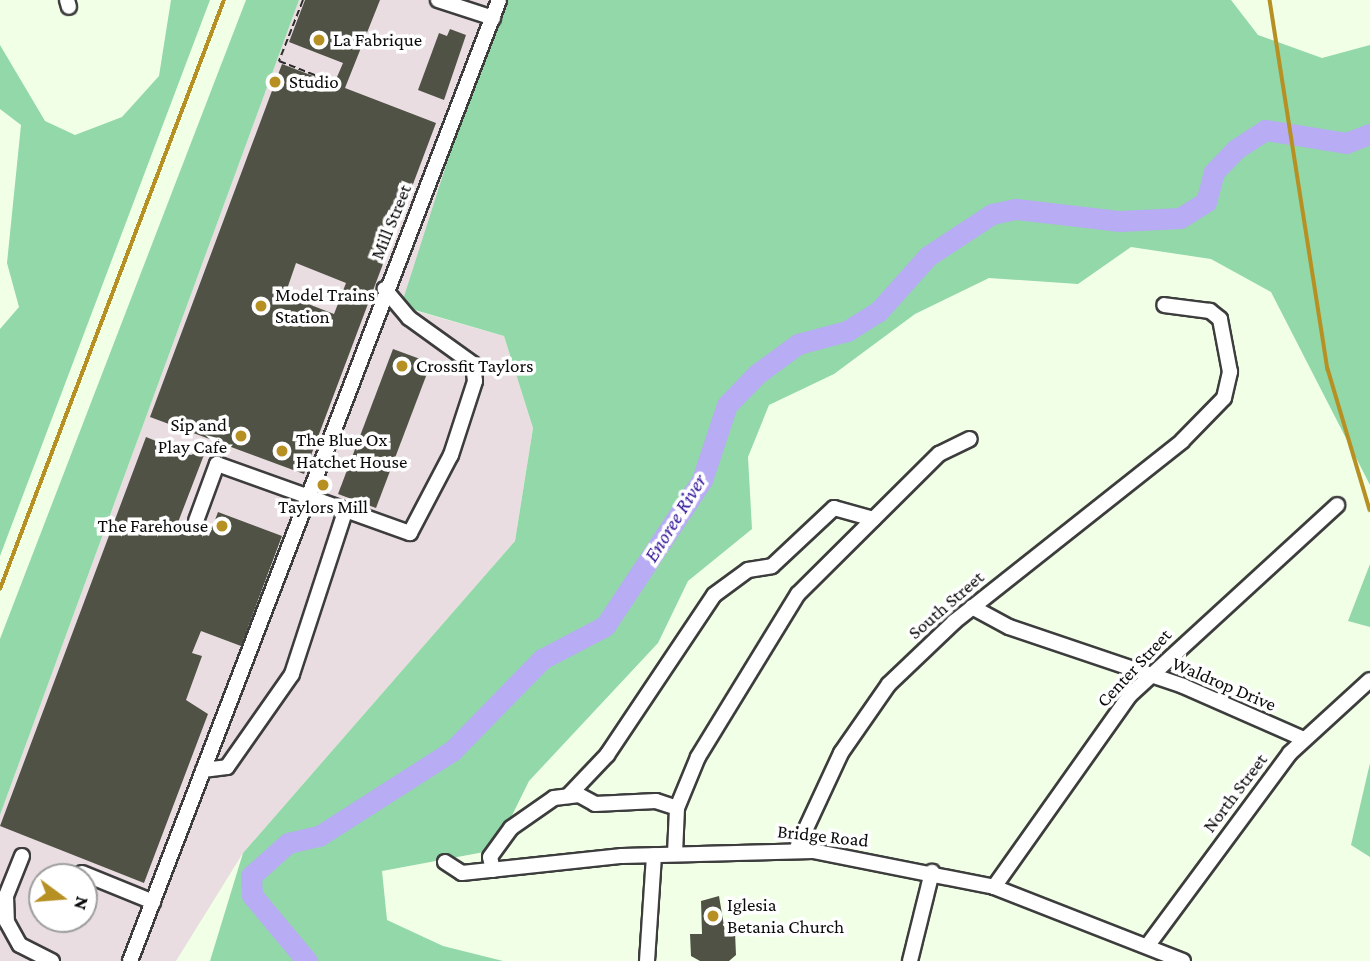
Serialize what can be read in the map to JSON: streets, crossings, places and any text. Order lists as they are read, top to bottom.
{
  "streets": {
    "street": [
      "Mill Street",
      "South Street",
      "Center Street",
      "Waldrop Drive",
      "North Street",
      "Bridge Road"
    ]
  },
  "crossings": [
    ["South Street", "Waldrop Drive"],
    ["South Street", "Bridge Road"],
    ["Center Street", "Waldrop Drive"],
    ["Center Street", "Bridge Road"],
    ["Waldrop Drive", "North Street"],
    ["North Street", "Bridge Road"]
  ],
  "water": ["Enoree River"],
  "places": [
    "La Fabrique",
    "Studio",
    "Model Trains Station",
    "Crossfit Taylors",
    "Sip and Play Cafe",
    "The Blue Ox Hatchet House",
    "Taylors Mill",
    "The Farehouse",
    "Iglesia Betania Church"
  ],
  "north": "right"
}
